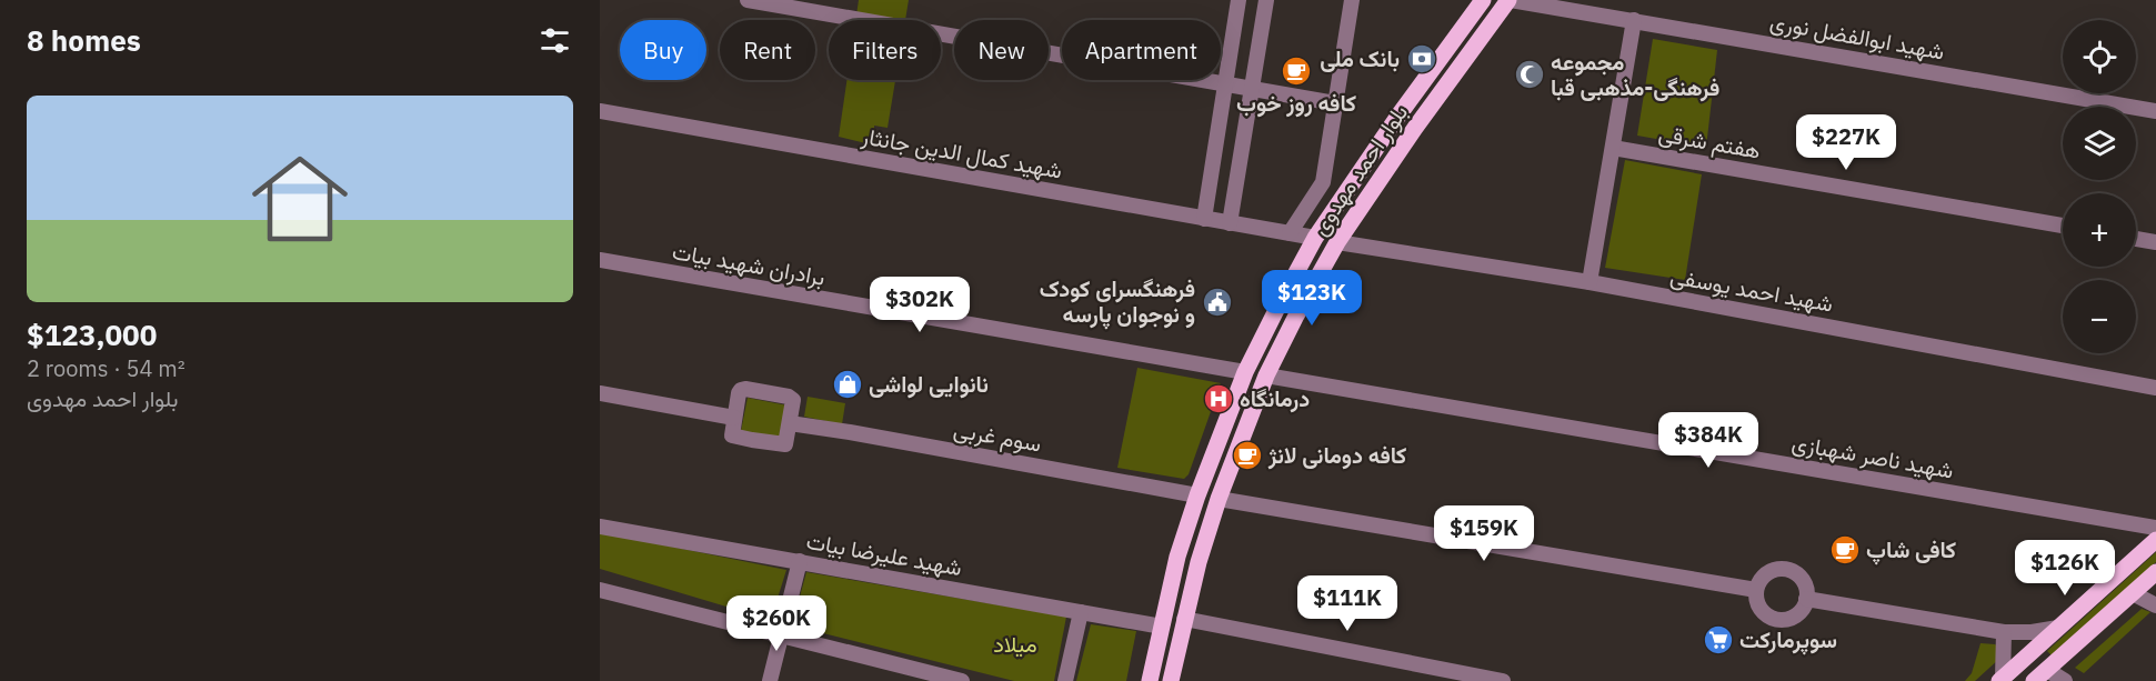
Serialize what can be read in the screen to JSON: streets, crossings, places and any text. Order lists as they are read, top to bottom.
{
  "streets": {
    "main road": ["بلوار احمد مهدوی"],
    "street": [
      "شهید ابوالفضل نوری",
      "هفتم شرقی",
      "شهید کمال الدین جانثار",
      "برادران شهید بیات",
      "شهید احمد یوسفی",
      "سوم غربی",
      "شهید ناصر شهبازی",
      "شهید علیرضا بیات"
    ]
  },
  "crossings": [
    ["شهید ابوالفضل نوری", "بلوار احمد مهدوی"],
    ["شهید کمال الدین جانثار", "بلوار احمد مهدوی"],
    ["بلوار احمد مهدوی", "برادران شهید بیات"],
    ["بلوار احمد مهدوی", "شهید احمد یوسفی"],
    ["بلوار احمد مهدوی", "سوم غربی"],
    ["بلوار احمد مهدوی", "شهید ناصر شهبازی"],
    ["بلوار احمد مهدوی", "شهید علیرضا بیات"]
  ],
  "parks": ["میلاد"],
  "places": {
    "bank": ["بانک ملی"],
    "cafe": ["کافه روز خوب", "کافه دومانی لانژ", "کافی شاپ"],
    "mosque": ["مجموعه فرهنگی-مذهبی قبا"],
    "public building": ["فرهنگسرای کودک و نوجوان پارسه"],
    "shop": ["نانوایی لواشی"],
    "hospital": ["درمانگاه"],
    "supermarket": ["سوپرمارکت"]
  },
  "page": {
    "heading": "8 homes",
    "map_buttons": ["+", "−"],
    "chip": [
      "Buy",
      "Rent",
      "Filters",
      "New",
      "Apartment"
    ],
    "list": [
      {
        "name": "$123,000",
        "note": "2 rooms · 54 m² · بلوار احمد مهدوی"
      }
    ],
    "price": [
      "$227K",
      "$123K",
      "$302K",
      "$384K",
      "$159K",
      "$126K",
      "$111K",
      "$260K"
    ]
  }
}
